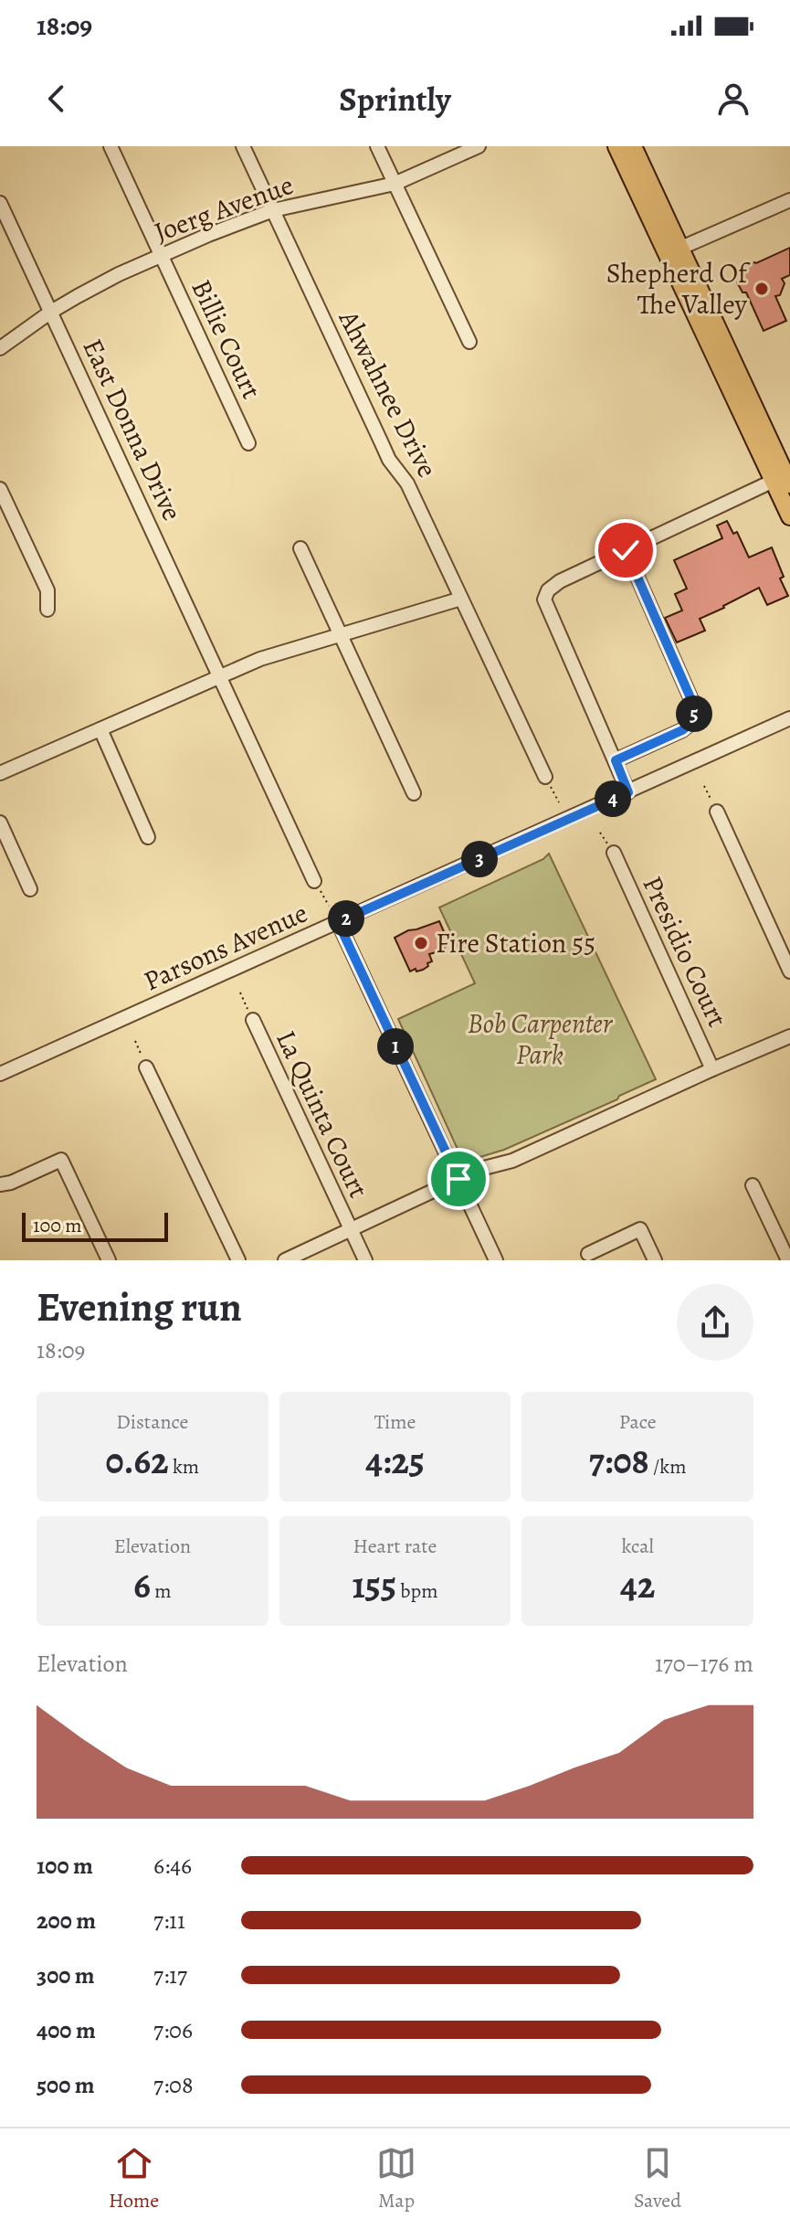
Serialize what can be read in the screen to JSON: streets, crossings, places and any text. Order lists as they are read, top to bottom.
{
  "streets": {
    "street": [
      "Joerg Avenue",
      "Billie Court",
      "Ahwahnee Drive",
      "East Donna Drive",
      "Parsons Avenue",
      "Presidio Court",
      "La Quinta Court"
    ]
  },
  "crossings": [
    ["Joerg Avenue", "Billie Court"],
    ["Joerg Avenue", "Ahwahnee Drive"],
    ["Joerg Avenue", "East Donna Drive"]
  ],
  "parks": ["Bob Carpenter Park"],
  "places": ["Shepherd Of The Valley", "Fire Station 55"],
  "scale_bar": "100 m",
  "page": {
    "status": "18:09",
    "header": "Sprintly",
    "pins": [
      "5",
      "4",
      "3",
      "2",
      "1"
    ],
    "scale": "100 m",
    "heading": ["Evening run", "18:09"],
    "stats": [
      ["Distance", "0.62 km"],
      ["Time", "4:25"],
      ["Pace", "7:08 /km"],
      ["Elevation", "6 m"],
      ["Heart rate", "155 bpm"],
      ["kcal", "42"]
    ],
    "chart": ["Elevation", "170–176 m"],
    "list": [
      {
        "name": "100 m",
        "note": "6:46"
      },
      {
        "name": "200 m",
        "note": "7:11"
      },
      {
        "name": "300 m",
        "note": "7:17"
      },
      {
        "name": "400 m",
        "note": "7:06"
      },
      {
        "name": "500 m",
        "note": "7:08"
      }
    ],
    "tabs": ["Home", "Map", "Saved"]
  }
}
